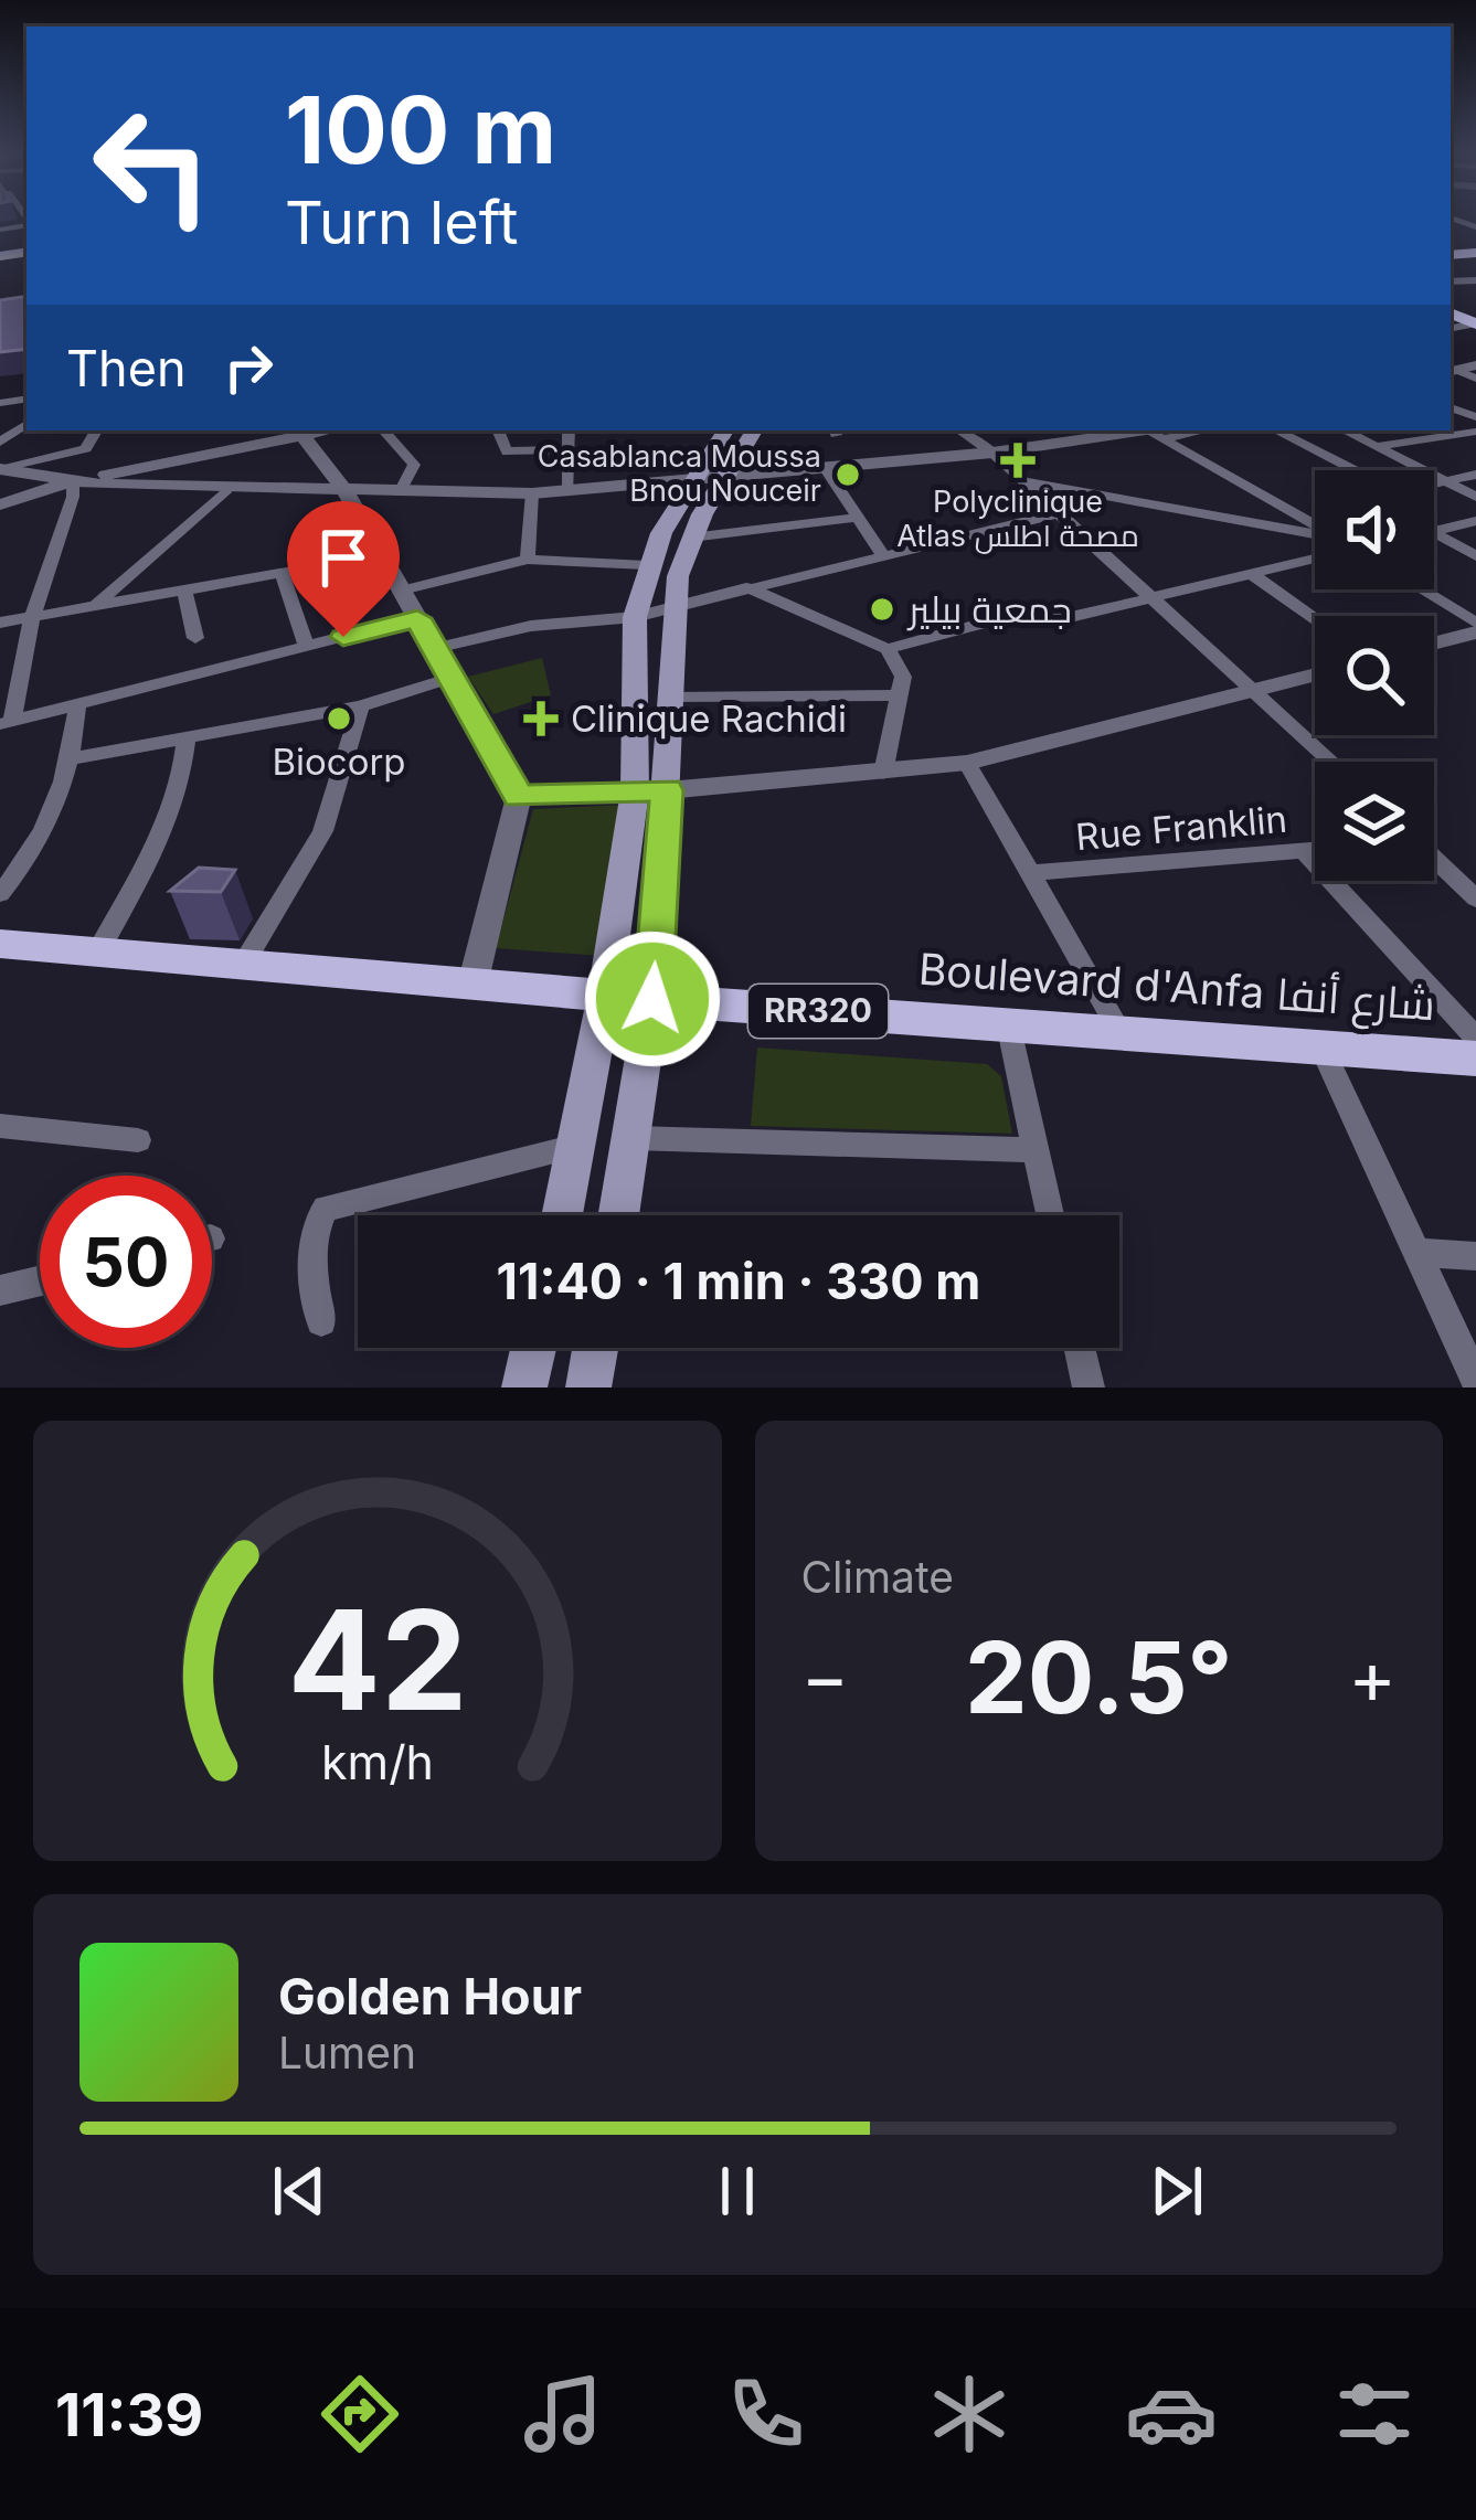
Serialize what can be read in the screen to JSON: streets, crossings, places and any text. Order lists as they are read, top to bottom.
{
  "streets": {
    "main road": ["Boulevard d'Anfa شارع أنفا", "RR320"],
    "street": ["Rue Franklin"]
  },
  "places": {
    "health": ["Polyclinique Atlas مصحة اطلس", "Clinique Rachidi"],
    "other": ["Casablanca Moussa Bnou Nouceir", "جمعية بيلير", "Biocorp"]
  },
  "page": {
    "turn": ["100 m", "Turn left"],
    "then": "Then",
    "limit": "50",
    "trip": "11:40 · 1 min · 330 m",
    "tile": "Climate",
    "heat": ["−", "20.5°", "+"],
    "song": ["Golden Hour", "Lumen"],
    "tabs": "11:39",
    "gauge": ["42", "km/h"]
  }
}
